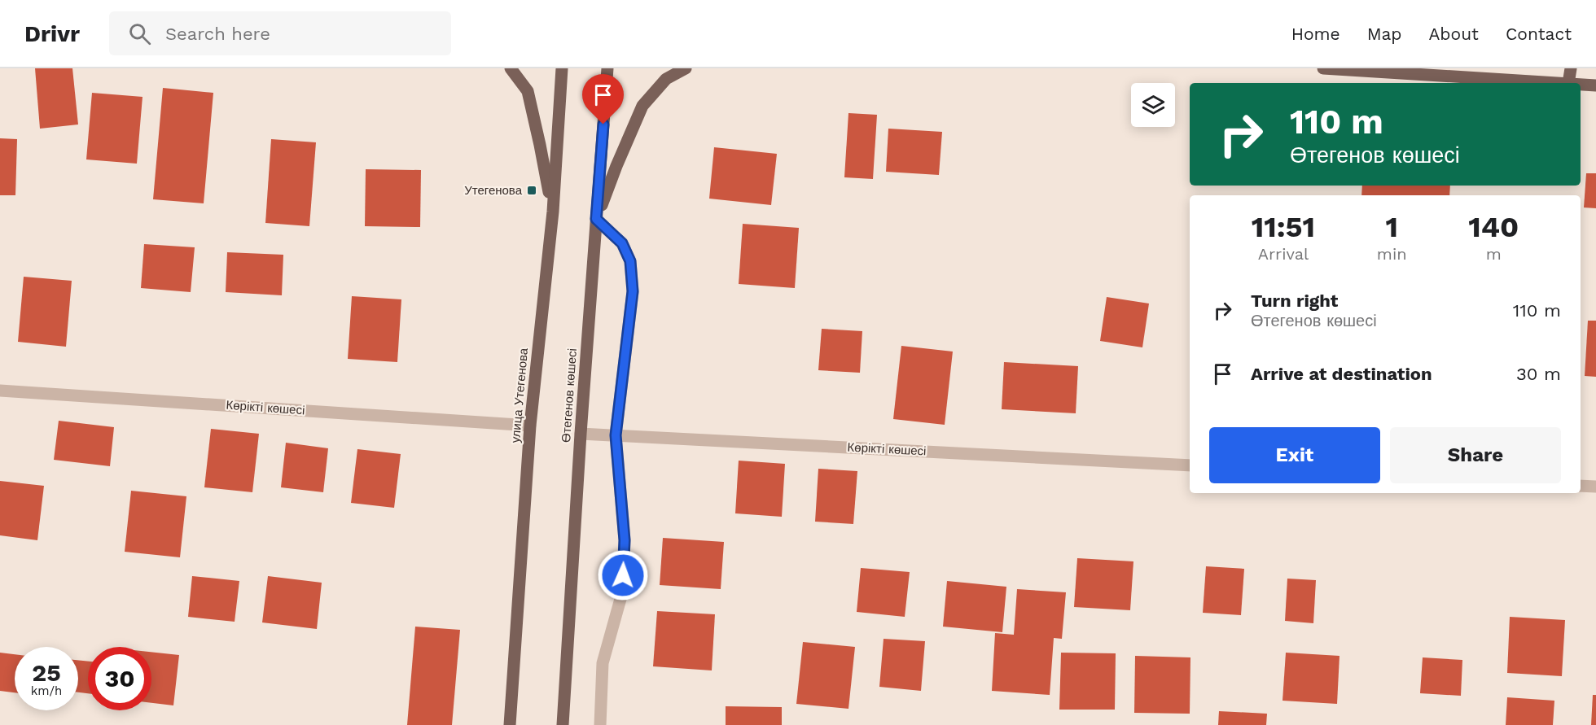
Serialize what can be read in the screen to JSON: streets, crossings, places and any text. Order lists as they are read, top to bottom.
{
  "streets": {
    "main road": ["улица Утегенова", "Өтегенов көшесі"],
    "street": ["Көрікті көшесі"]
  },
  "crossings": [
    ["улица Утегенова", "Көрікті көшесі"],
    ["Өтегенов көшесі", "Көрікті көшесі"]
  ],
  "places": {
    "transit": ["Утегенова"]
  },
  "page": {
    "header": "Drivr",
    "search": "Search here",
    "nav": [
      "Home",
      "Map",
      "About",
      "Contact"
    ],
    "turn": ["110 m", "Өтегенов көшесі"],
    "eta": [
      "11:51",
      "Arrival",
      "1",
      "min",
      "140",
      "m"
    ],
    "list": [
      {
        "name": "Turn right",
        "note": "Өтегенов көшесі",
        "value": "110 m"
      },
      {
        "name": "Arrive at destination",
        "value": "30 m"
      }
    ],
    "buttons": ["Exit", "Share"],
    "speed": "25 km/h",
    "limit": "30"
  }
}
